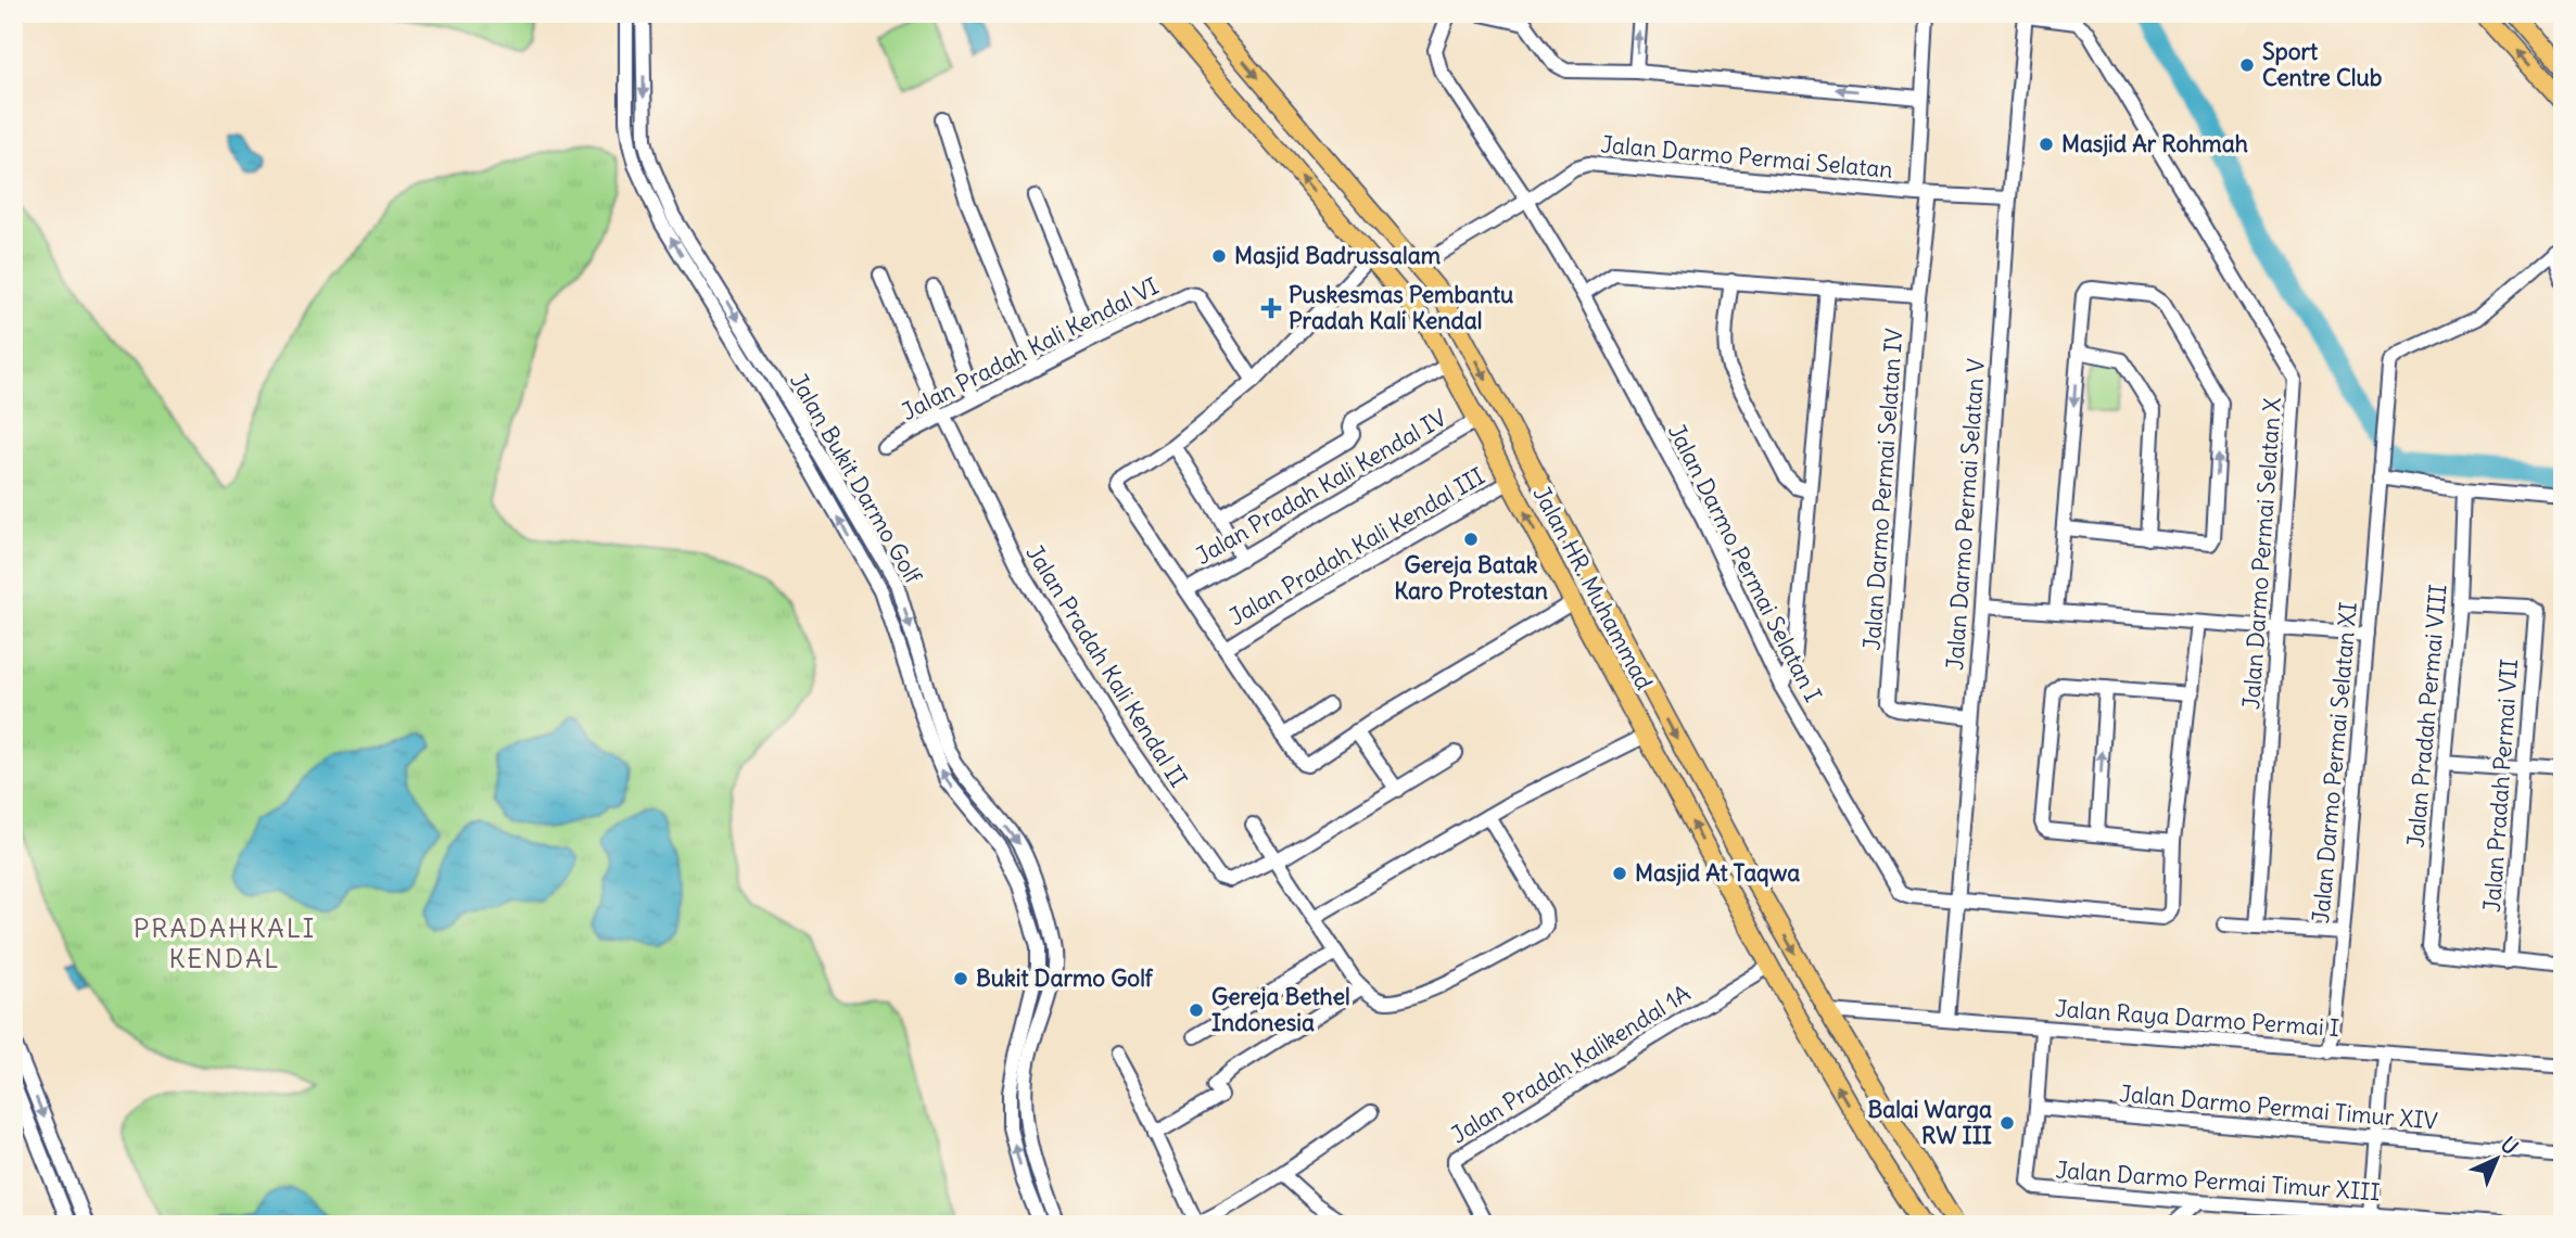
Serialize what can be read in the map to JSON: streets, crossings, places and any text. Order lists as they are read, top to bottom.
{
  "streets": {
    "main road": ["Jalan HR. Muhammad"],
    "street": [
      "Jalan Darmo Permai Selatan",
      "Jalan Pradah Kali Kendal VI",
      "Jalan Bukit Darmo Golf",
      "Jalan Pradah Kali Kendal IV",
      "Jalan Darmo Permai Selatan IV",
      "Jalan Darmo Permai Selatan V",
      "Jalan Pradah Kali Kendal III",
      "Jalan Darmo Permai Selatan X",
      "Jalan Darmo Permai Selatan I",
      "Jalan Pradah Kali Kendal II",
      "Jalan Pradah Permai VIII",
      "Jalan Darmo Permai Selatan XI",
      "Jalan Pradah Permai VII",
      "Jalan Raya Darmo Permai I",
      "Jalan Pradah Kalikendal 1A",
      "Jalan Darmo Permai Timur XIV",
      "Jalan Darmo Permai Timur XIII"
    ]
  },
  "crossings": [
    ["Jalan Darmo Permai Selatan", "Jalan Darmo Permai Selatan IV"],
    ["Jalan Darmo Permai Selatan", "Jalan Darmo Permai Selatan V"],
    ["Jalan Darmo Permai Selatan", "Jalan Darmo Permai Selatan I"],
    ["Jalan Darmo Permai Selatan", "Jalan HR. Muhammad"],
    ["Jalan Pradah Kali Kendal VI", "Jalan Pradah Kali Kendal II"],
    ["Jalan Pradah Kali Kendal IV", "Jalan HR. Muhammad"],
    ["Jalan Darmo Permai Selatan IV", "Jalan Darmo Permai Selatan V"],
    ["Jalan Darmo Permai Selatan V", "Jalan Darmo Permai Selatan X"],
    ["Jalan Darmo Permai Selatan V", "Jalan Darmo Permai Selatan I"],
    ["Jalan Darmo Permai Selatan V", "Jalan Raya Darmo Permai I"],
    ["Jalan Pradah Kali Kendal III", "Jalan HR. Muhammad"],
    ["Jalan HR. Muhammad", "Jalan Raya Darmo Permai I"],
    ["Jalan HR. Muhammad", "Jalan Pradah Kalikendal 1A"],
    ["Jalan Pradah Permai VIII", "Jalan Pradah Permai VII"],
    ["Jalan Darmo Permai Selatan XI", "Jalan Raya Darmo Permai I"],
    ["Jalan Raya Darmo Permai I", "Jalan Darmo Permai Timur XIII"],
    ["Jalan Darmo Permai Timur XIV", "Jalan Darmo Permai Timur XIII"]
  ],
  "districts": ["PRADAHKALI KENDAL"],
  "places": {
    "other": [
      "Sport Centre Club",
      "Masjid Ar Rohmah",
      "Masjid Badrussalam",
      "Gereja Batak Karo Protestan",
      "Masjid At Taqwa",
      "Bukit Darmo Golf",
      "Gereja Bethel Indonesia",
      "Balai Warga RW III"
    ],
    "health": ["Puskesmas Pembantu Pradah Kali Kendal"]
  },
  "north": "top right"
}
